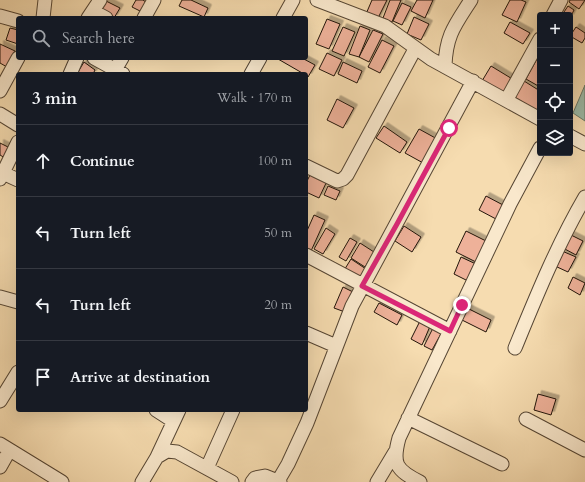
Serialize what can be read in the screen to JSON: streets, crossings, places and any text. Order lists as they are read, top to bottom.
{
  "page": {
    "map_buttons": ["+", "−"],
    "search": "Search here",
    "heading": ["3 min", "Walk · 170 m"],
    "list": [
      ["Continue", "100 m"],
      ["Turn left", "50 m"],
      ["Turn left", "20 m"],
      "Arrive at destination"
    ]
  }
}
